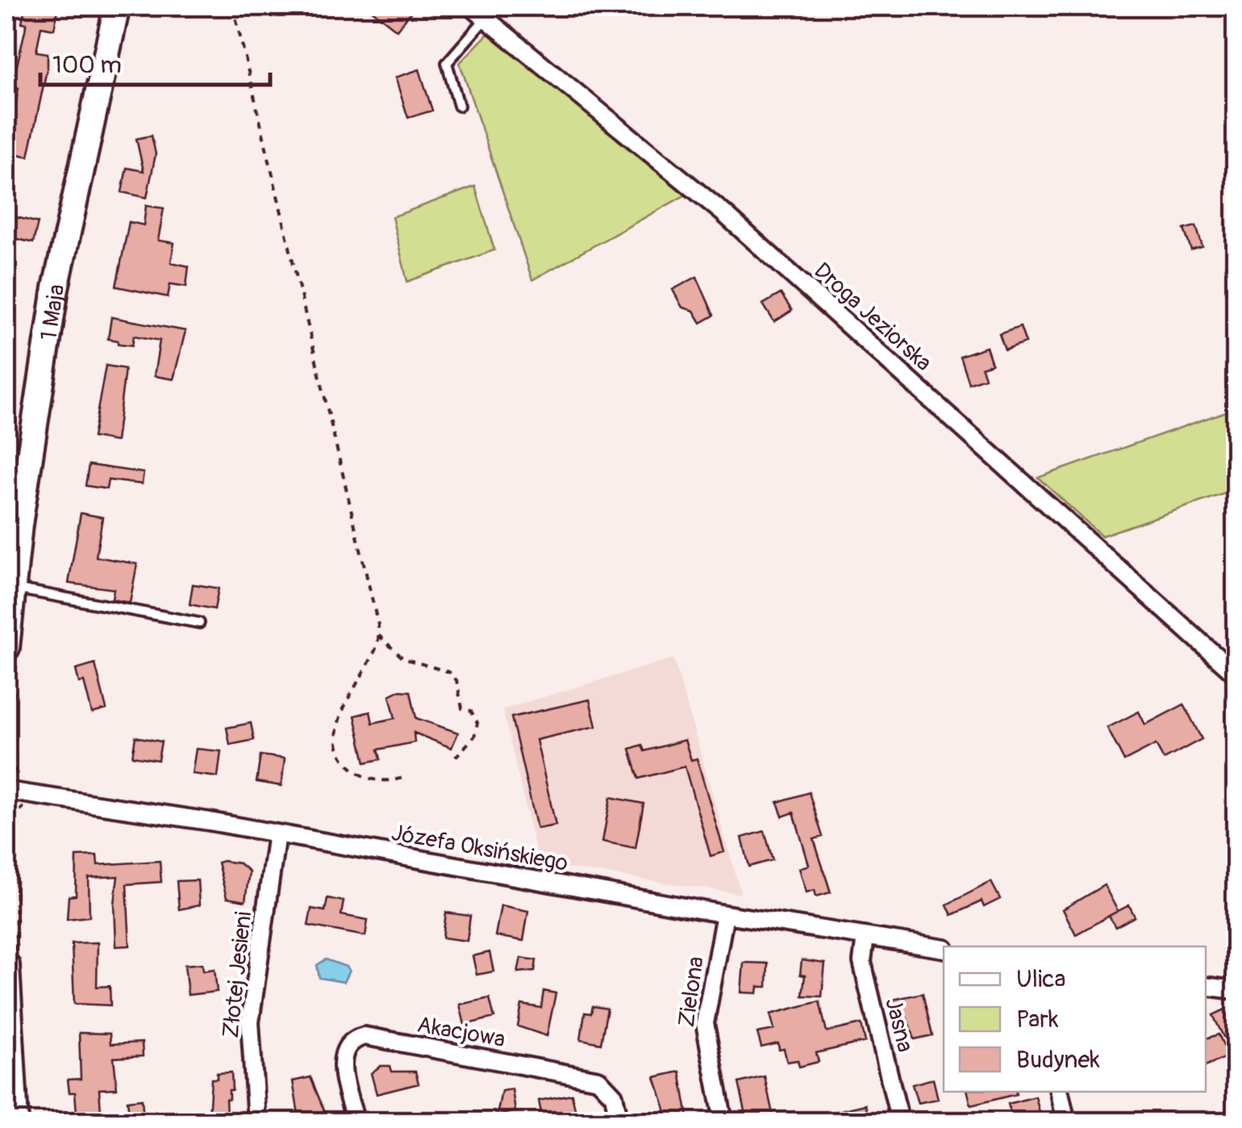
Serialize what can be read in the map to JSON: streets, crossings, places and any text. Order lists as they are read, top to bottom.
{
  "streets": {
    "main road": ["1 Maja"],
    "street": [
      "Droga Jeziorska",
      "Józefa Oksińskiego",
      "Złotej Jesieni",
      "Zielona",
      "Jasna",
      "Akacjowa"
    ]
  },
  "crossings": [
    ["Józefa Oksińskiego", "Złotej Jesieni"],
    ["Józefa Oksińskiego", "Zielona"],
    ["Józefa Oksińskiego", "Jasna"]
  ],
  "legend": ["Ulica", "Park", "Budynek"],
  "scale_bar": "100 m"
}
